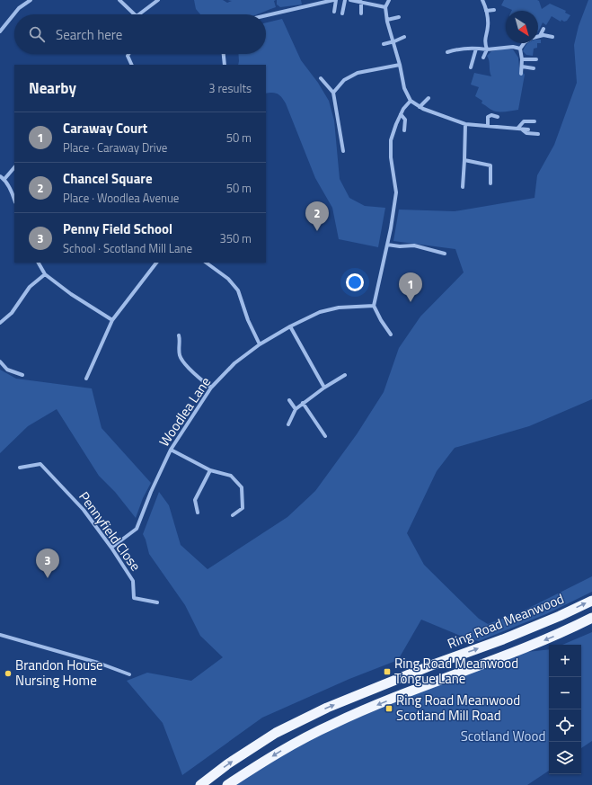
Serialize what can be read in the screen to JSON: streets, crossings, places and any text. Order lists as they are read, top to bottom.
{
  "streets": {
    "highway": ["Ring Road Meanwood"],
    "street": ["Woodlea Lane", "Pennyfield Close"]
  },
  "crossings": [
    ["Woodlea Lane", "Pennyfield Close"]
  ],
  "parks": ["Scotland Wood"],
  "places": {
    "transit": ["Ring Road Meanwood Tongue Lane", "Ring Road Meanwood Scotland Mill Road"],
    "other": ["Brandon House Nursing Home"]
  },
  "north": "bottom right",
  "page": {
    "search": "Search here",
    "heading": ["Nearby", "3 results"],
    "list": [
      {
        "mark": "1",
        "name": "Caraway Court",
        "note": "Place · Caraway Drive",
        "value": "50 m"
      },
      {
        "mark": "2",
        "name": "Chancel Square",
        "note": "Place · Woodlea Avenue",
        "value": "50 m"
      },
      {
        "mark": "3",
        "name": "Penny Field School",
        "note": "School · Scotland Mill Lane",
        "value": "350 m"
      }
    ],
    "pins": ["2", "1", "3"],
    "map_buttons": ["+", "−"]
  }
}
